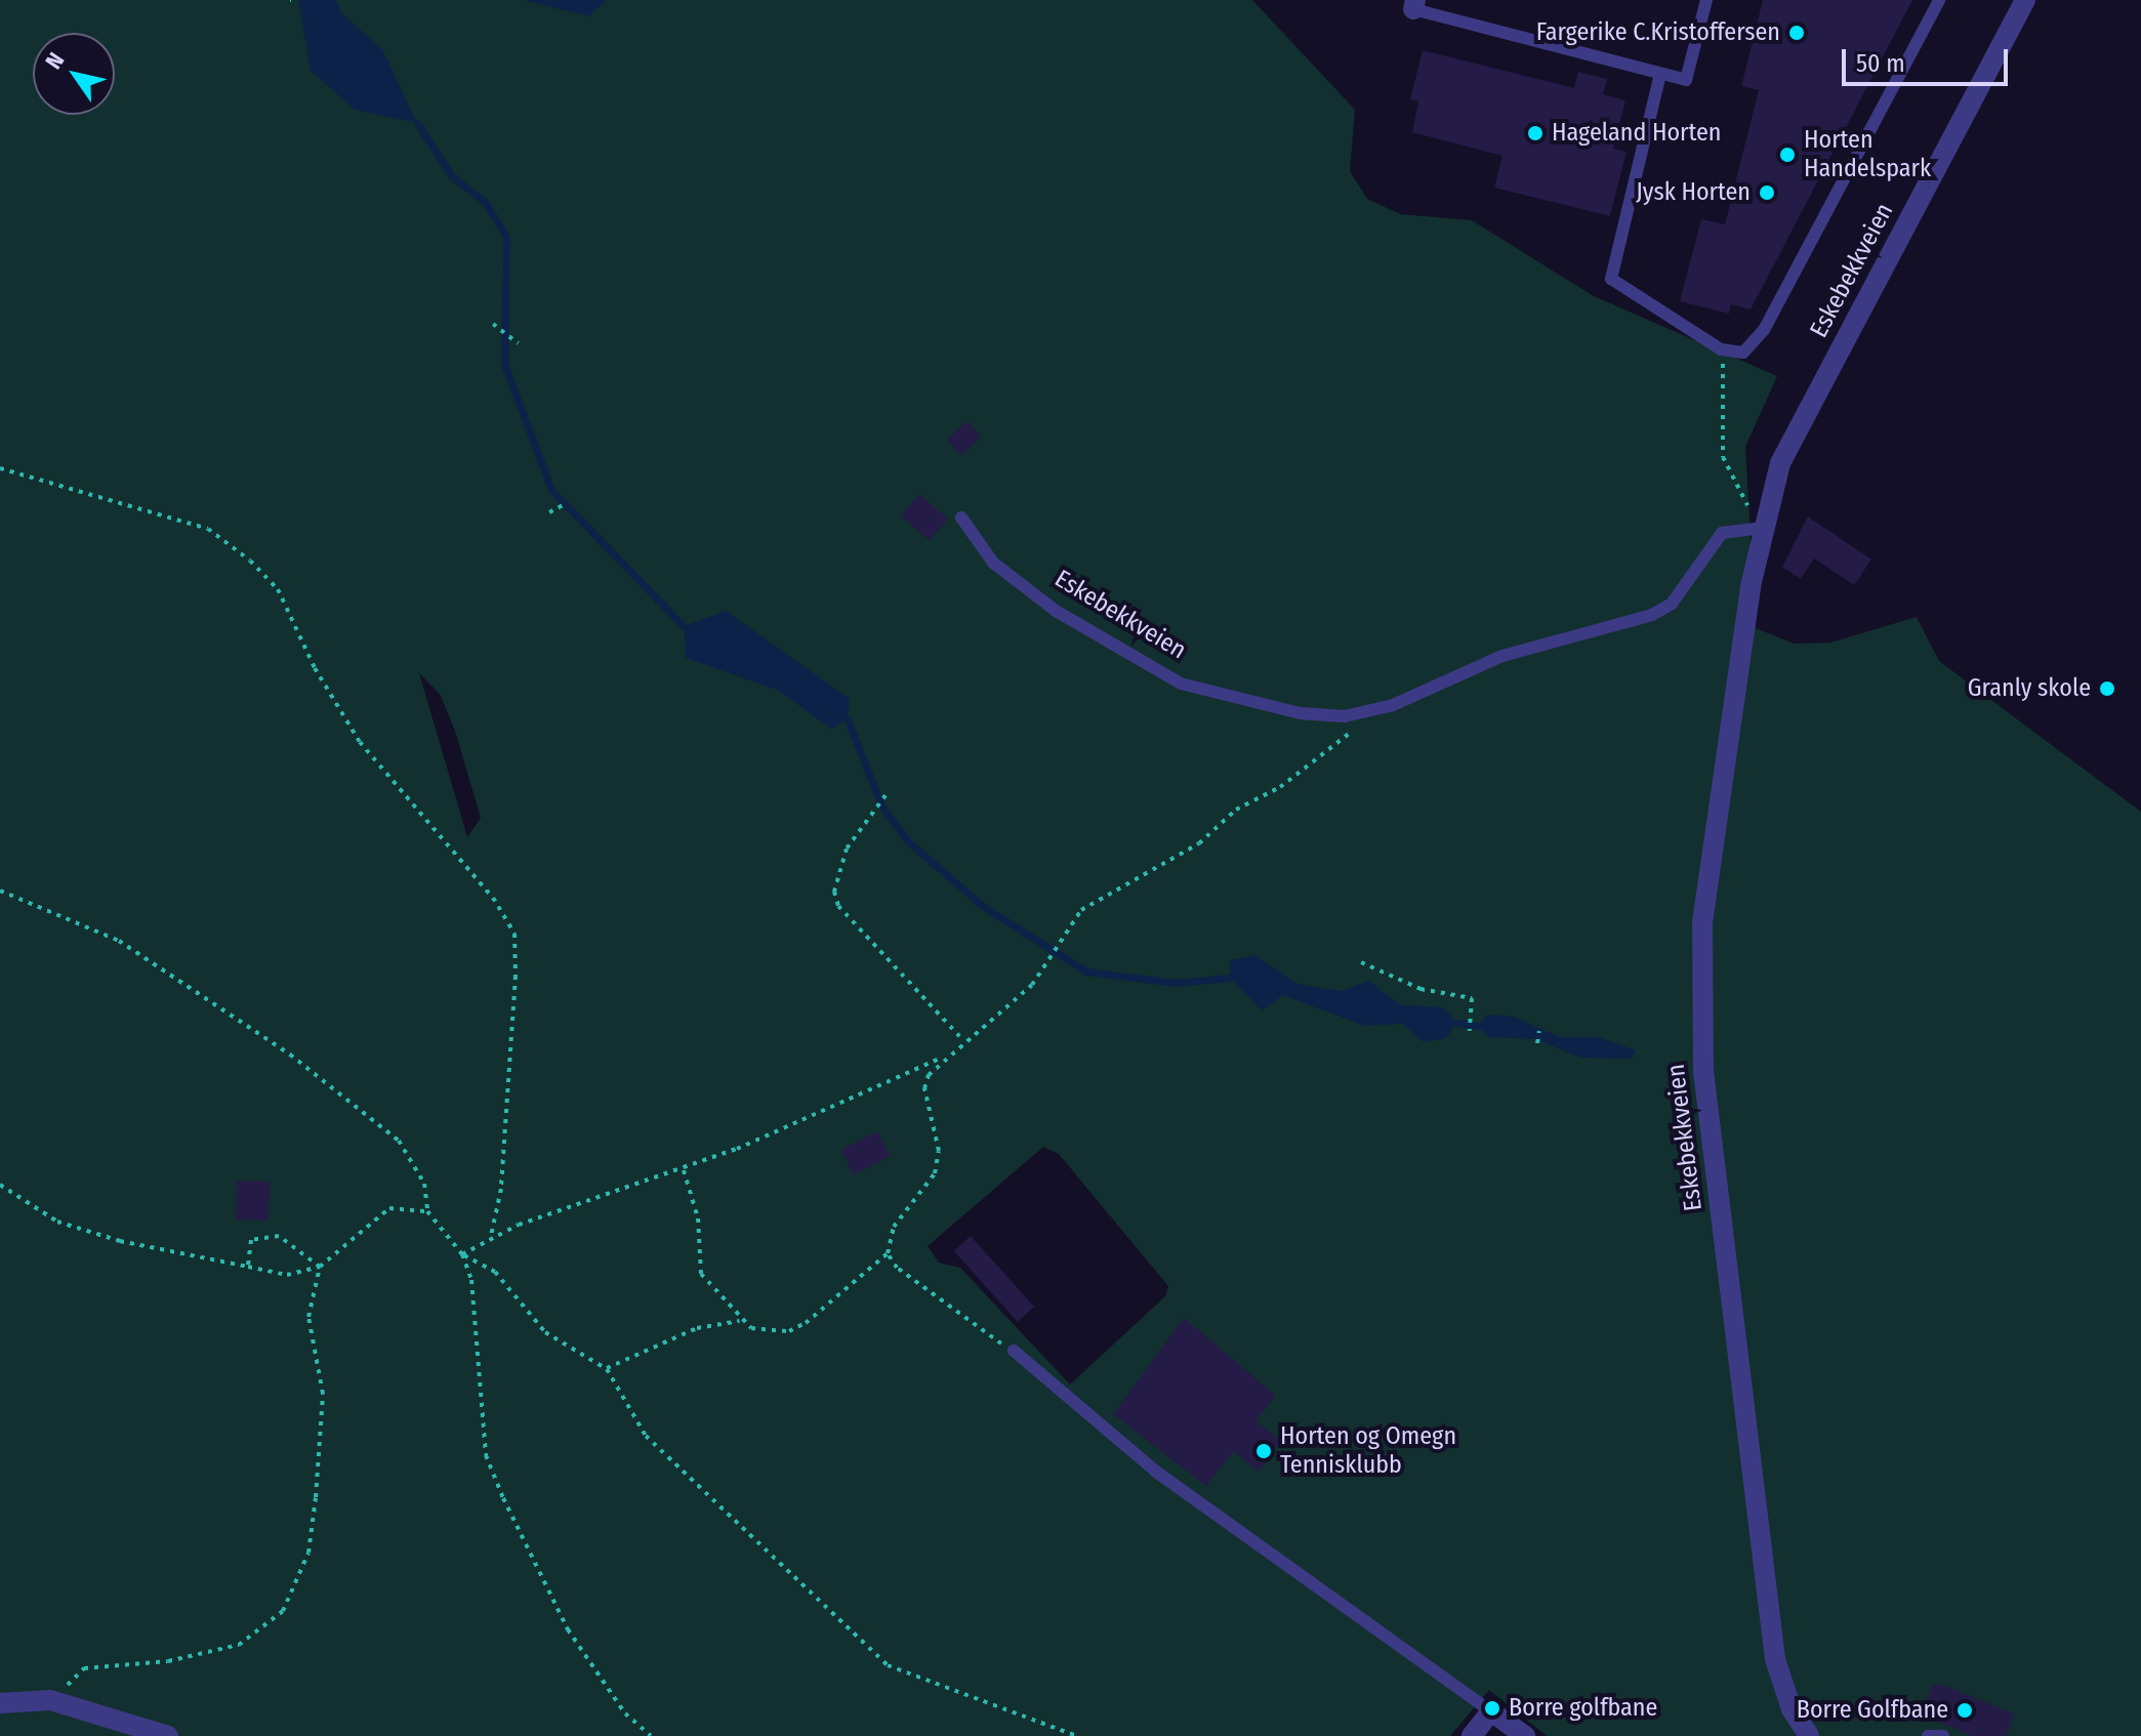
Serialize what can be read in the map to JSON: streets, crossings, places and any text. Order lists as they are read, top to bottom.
{
  "streets": {
    "street": ["Eskebekkveien"]
  },
  "places": [
    "Fargerike C.Kristoffersen",
    "Hageland Horten",
    "Horten Handelspark",
    "Jysk Horten",
    "Granly skole",
    "Horten og Omegn Tennisklubb",
    "Borre golfbane",
    "Borre Golfbane"
  ],
  "scale_bar": "50 m",
  "north": "top left"
}
